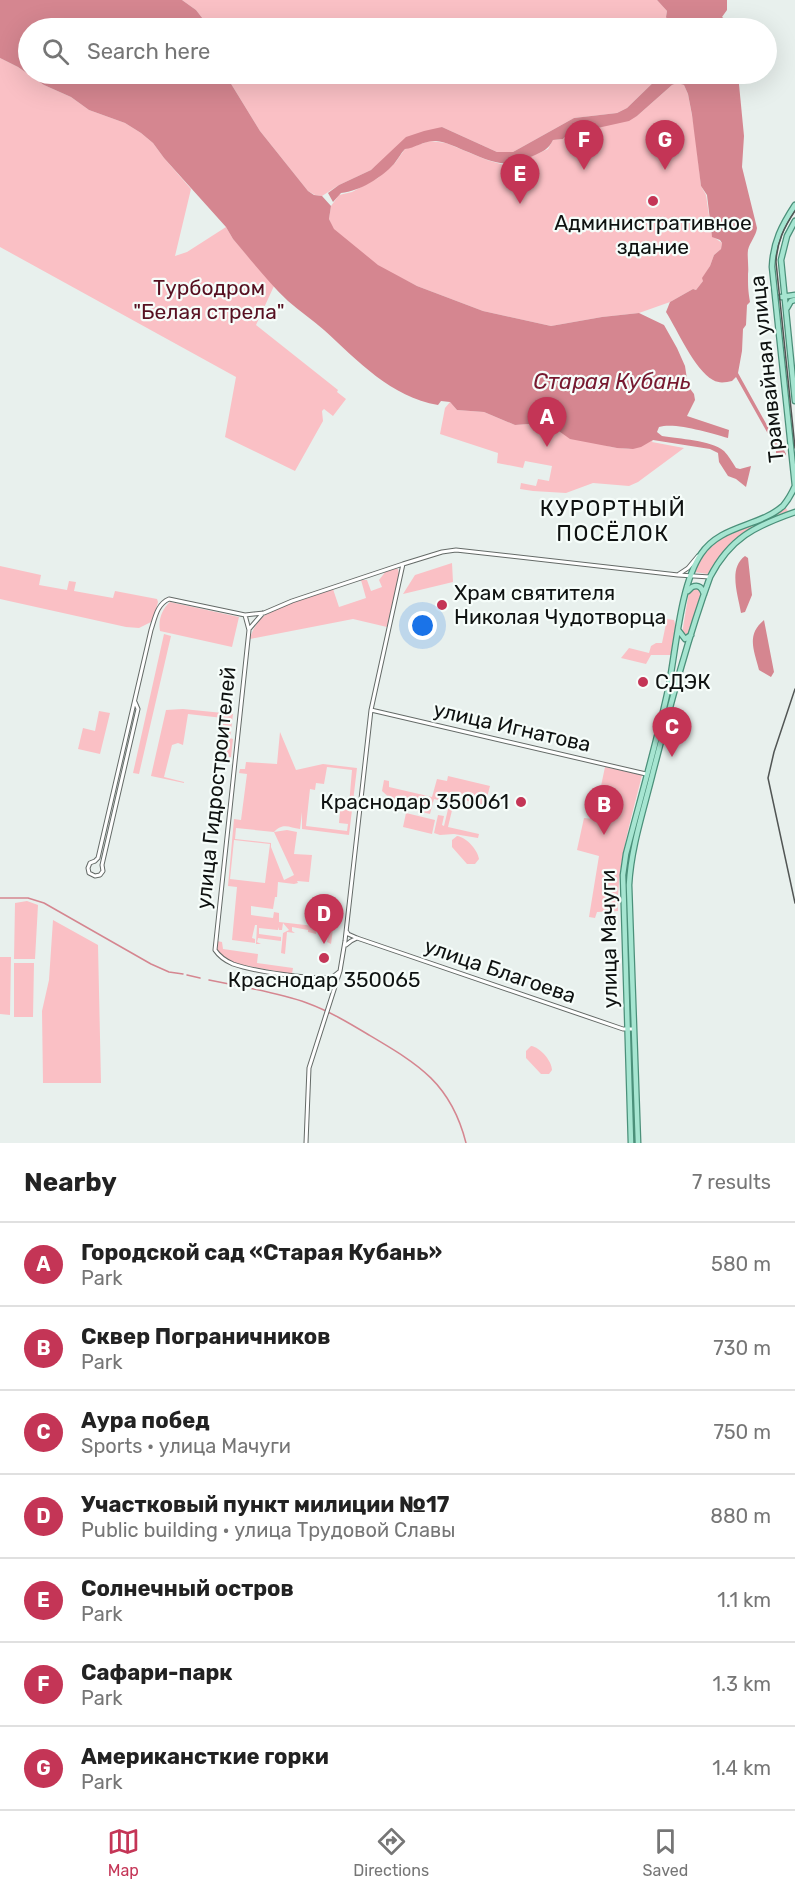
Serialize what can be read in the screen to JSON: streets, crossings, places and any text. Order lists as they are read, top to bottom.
{
  "streets": {
    "main road": ["Трамвайная улица", "улица Мачуги"],
    "street": ["улица Игнатова", "улица Гидростроителей", "улица Благоева"]
  },
  "crossings": [
    ["Трамвайная улица", "улица Мачуги"],
    ["улица Игнатова", "улица Мачуги"],
    ["улица Мачуги", "улица Благоева"]
  ],
  "districts": ["КУРОРТНЫЙ ПОСЁЛОК"],
  "water": ["Старая Кубань"],
  "parks": ["Турбодром \"Белая стрела\""],
  "places": [
    "Административное здание",
    "Храм святителя Николая Чудотворца",
    "СДЭК",
    "Краснодар 350061",
    "Краснодар 350065"
  ],
  "page": {
    "search": "Search here",
    "pins": [
      "F",
      "G",
      "E",
      "A",
      "C",
      "B",
      "D"
    ],
    "heading": ["Nearby", "7 results"],
    "list": [
      {
        "mark": "A",
        "name": "Городской сад «Старая Кубань»",
        "note": "Park",
        "value": "580 m"
      },
      {
        "mark": "B",
        "name": "Сквер Пограничников",
        "note": "Park",
        "value": "730 m"
      },
      {
        "mark": "C",
        "name": "Аура побед",
        "note": "Sports · улица Мачуги",
        "value": "750 m"
      },
      {
        "mark": "D",
        "name": "Участковый пункт милиции №17",
        "note": "Public building · улица Трудовой Славы",
        "value": "880 m"
      },
      {
        "mark": "E",
        "name": "Солнечный остров",
        "note": "Park",
        "value": "1.1 km"
      },
      {
        "mark": "F",
        "name": "Сафари-парк",
        "note": "Park",
        "value": "1.3 km"
      },
      {
        "mark": "G",
        "name": "Американсткие горки",
        "note": "Park",
        "value": "1.4 km"
      }
    ],
    "nav": ["Map", "Directions", "Saved"]
  }
}
